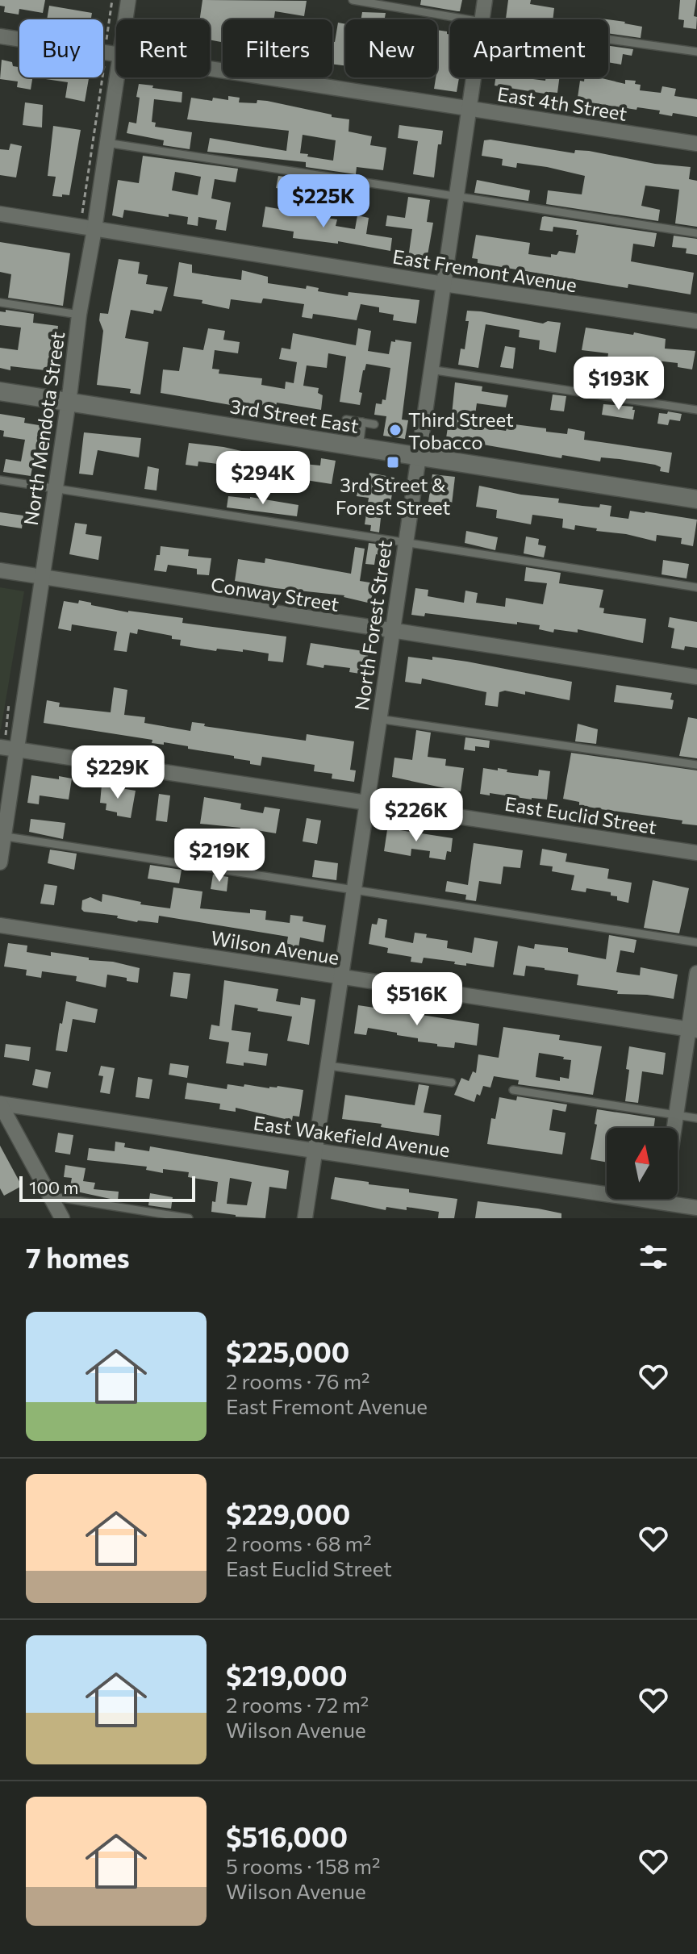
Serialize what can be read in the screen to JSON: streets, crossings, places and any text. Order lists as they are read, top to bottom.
{
  "streets": {
    "street": [
      "East 4th Street",
      "East Fremont Avenue",
      "3rd Street East",
      "North Mendota Street",
      "Conway Street",
      "North Forest Street",
      "East Euclid Street",
      "Wilson Avenue",
      "East Wakefield Avenue"
    ]
  },
  "crossings": [
    ["East 4th Street", "North Forest Street"],
    ["East Fremont Avenue", "North Mendota Street"],
    ["East Fremont Avenue", "North Forest Street"],
    ["3rd Street East", "North Mendota Street"],
    ["3rd Street East", "North Forest Street"],
    ["North Mendota Street", "Conway Street"],
    ["North Mendota Street", "East Euclid Street"],
    ["Conway Street", "North Forest Street"],
    ["North Forest Street", "East Euclid Street"],
    ["North Forest Street", "Wilson Avenue"],
    ["North Forest Street", "East Wakefield Avenue"]
  ],
  "places": {
    "other": ["Third Street Tobacco"],
    "transit": ["3rd Street & Forest Street"]
  },
  "scale_bar": "100 m",
  "north": "top",
  "page": {
    "chip": [
      "Buy",
      "Rent",
      "Filters",
      "New",
      "Apartment"
    ],
    "price": [
      "$225K",
      "$193K",
      "$294K",
      "$229K",
      "$226K",
      "$219K",
      "$516K"
    ],
    "scale": "100 m",
    "heading": "7 homes",
    "list": [
      {
        "name": "$225,000",
        "note": "2 rooms · 76 m² · East Fremont Avenue"
      },
      {
        "name": "$229,000",
        "note": "2 rooms · 68 m² · East Euclid Street"
      },
      {
        "name": "$219,000",
        "note": "2 rooms · 72 m² · Wilson Avenue"
      },
      {
        "name": "$516,000",
        "note": "5 rooms · 158 m² · Wilson Avenue"
      }
    ]
  }
}
